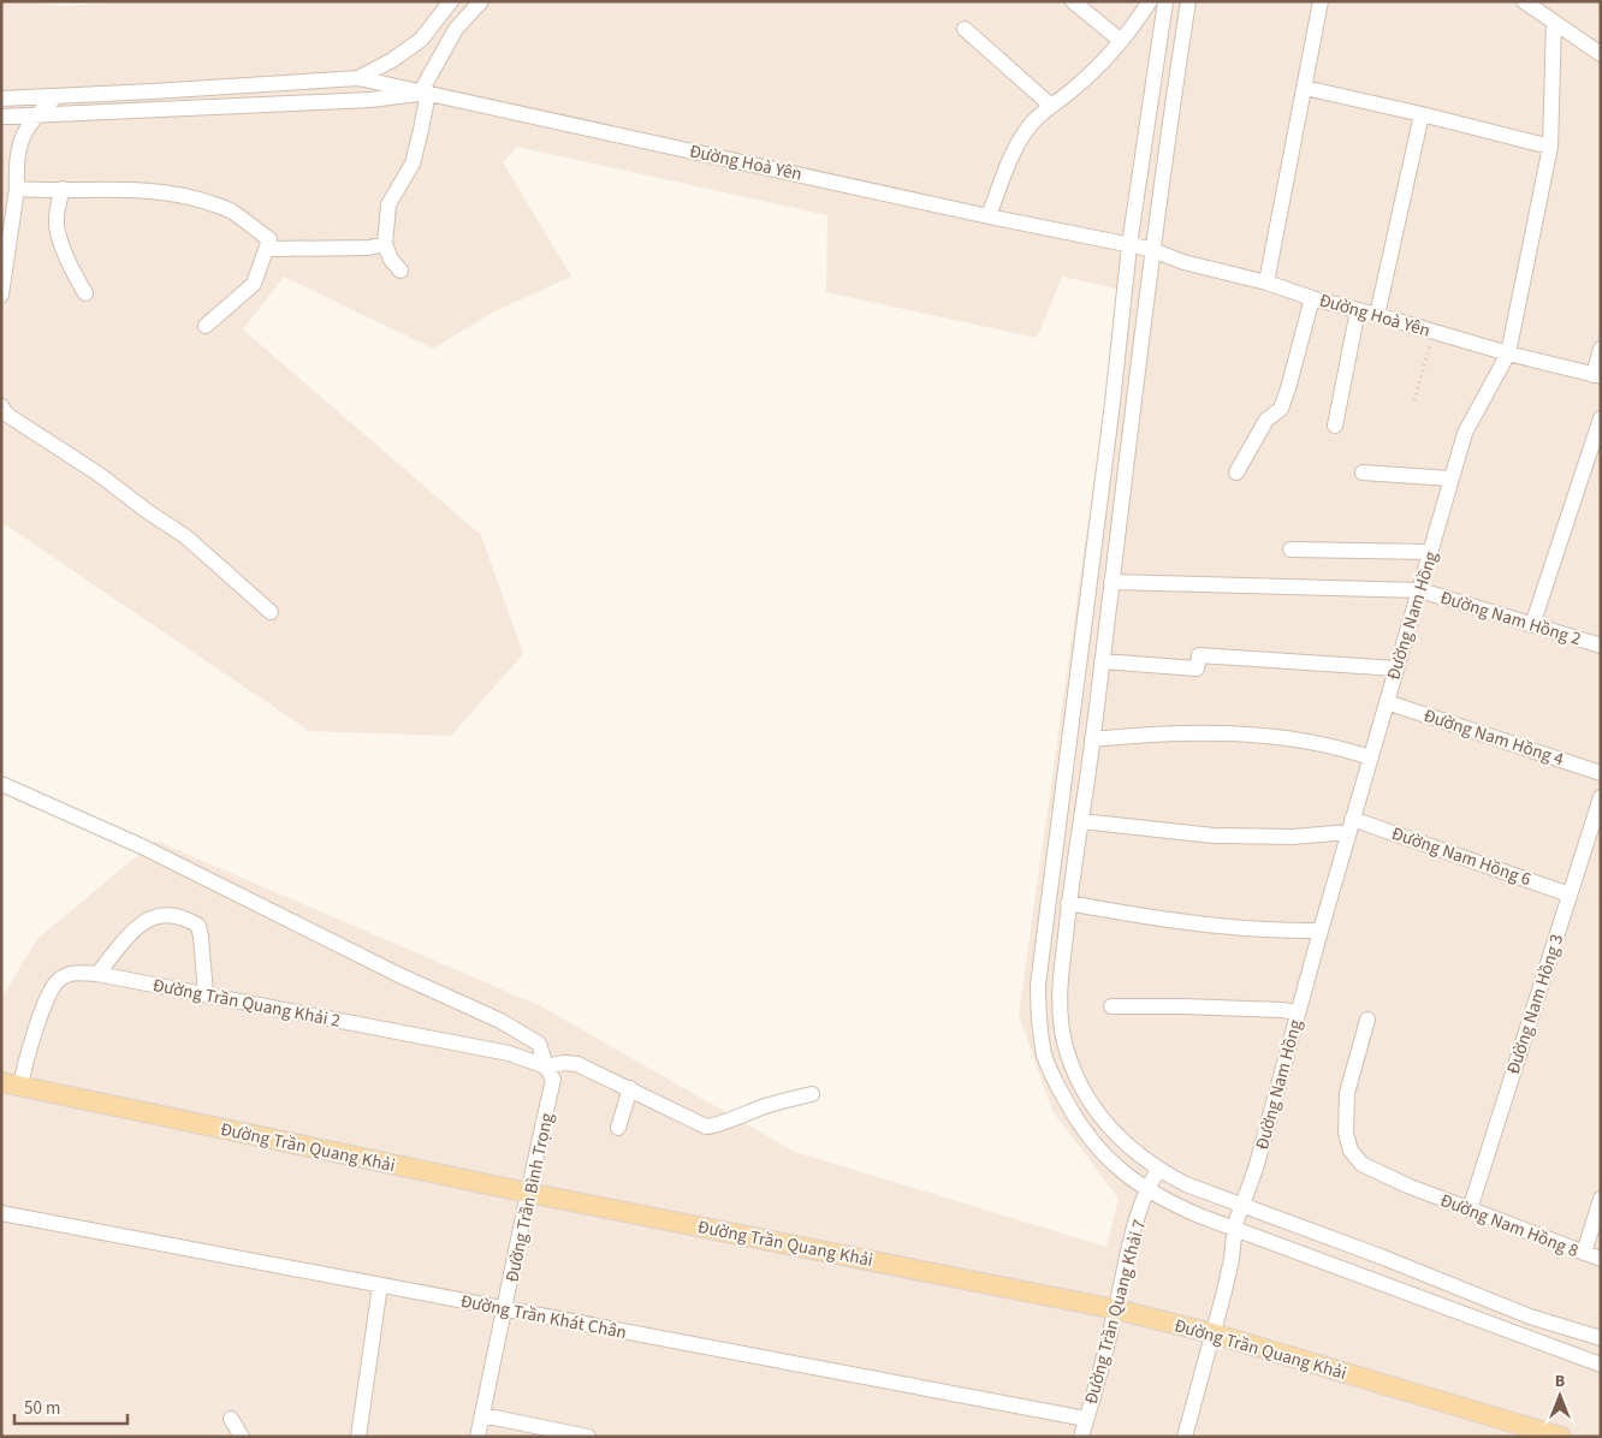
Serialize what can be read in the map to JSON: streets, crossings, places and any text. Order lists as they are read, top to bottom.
{
  "streets": {
    "main road": ["Đường Trần Quang Khải"],
    "street": [
      "Đường Hoà Yên",
      "Đường Nam Hồng",
      "Đường Nam Hồng 2",
      "Đường Nam Hồng 4",
      "Đường Nam Hồng 6",
      "Đường Trần Quang Khải 2",
      "Đường Nam Hồng 3",
      "Đường Trần Bình Trọng",
      "Đường Nam Hồng 8",
      "Đường Trần Quang Khải 7",
      "Đường Trần Khát Chân"
    ]
  },
  "crossings": [
    ["Đường Hoà Yên", "Đường Nam Hồng"],
    ["Đường Nam Hồng", "Đường Nam Hồng 2"],
    ["Đường Nam Hồng", "Đường Nam Hồng 4"],
    ["Đường Nam Hồng", "Đường Nam Hồng 6"],
    ["Đường Nam Hồng 6", "Đường Nam Hồng 3"],
    ["Đường Trần Quang Khải 2", "Đường Trần Quang Khải"],
    ["Đường Trần Quang Khải 2", "Đường Trần Bình Trọng"],
    ["Đường Nam Hồng 3", "Đường Nam Hồng 8"],
    ["Đường Trần Quang Khải", "Đường Trần Bình Trọng"],
    ["Đường Trần Quang Khải", "Đường Trần Quang Khải 7"],
    ["Đường Trần Bình Trọng", "Đường Trần Khát Chân"],
    ["Đường Trần Quang Khải 7", "Đường Trần Khát Chân"]
  ],
  "scale_bar": "50 m",
  "north": "top"
}
